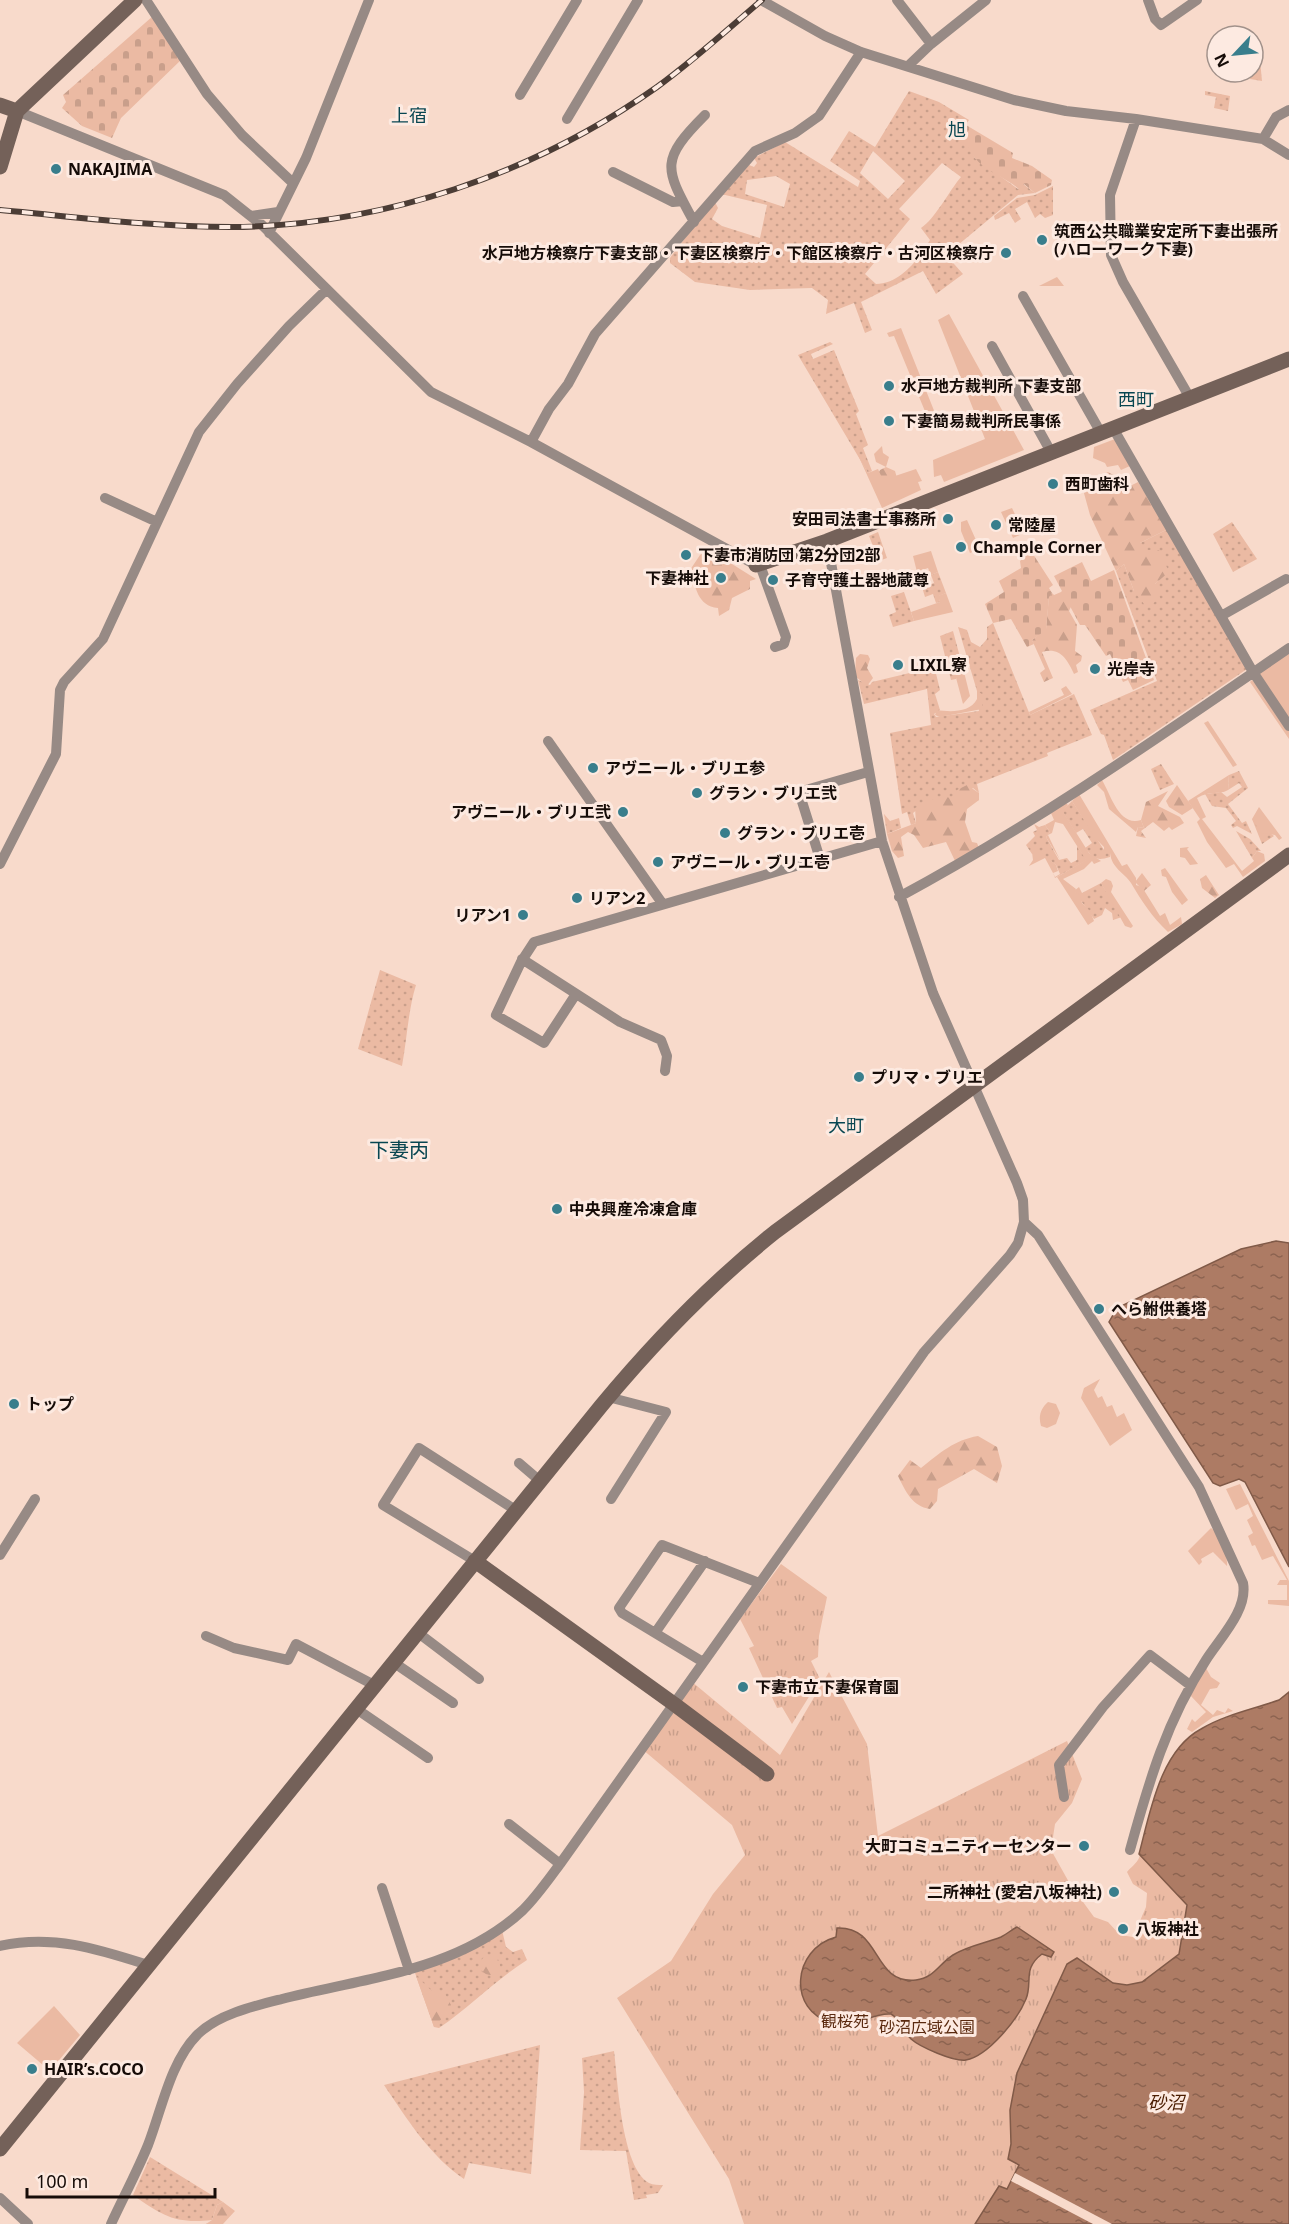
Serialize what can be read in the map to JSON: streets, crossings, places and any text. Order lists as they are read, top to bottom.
{
  "districts": [
    "上宿",
    "旭",
    "西町",
    "大町",
    "下妻丙"
  ],
  "water": ["砂沼"],
  "parks": ["観桜苑", "砂沼広域公園"],
  "places": [
    "NAKAJIMA",
    "筑西公共職業安定所下妻出張所 (ハローワーク下妻)",
    "水戸地方検察庁下妻支部・下妻区検察庁・下館区検察庁・古河区検察庁",
    "水戸地方裁判所 下妻支部",
    "下妻簡易裁判所民事係",
    "西町歯科",
    "安田司法書士事務所",
    "常陸屋",
    "Chample Corner",
    "下妻市消防団 第2分団2部",
    "下妻神社",
    "子育守護土器地蔵尊",
    "LIXIL寮",
    "光岸寺",
    "アヴニール・ブリエ参",
    "グラン・ブリエ弐",
    "アヴニール・ブリエ弐",
    "グラン・ブリエ壱",
    "アヴニール・ブリエ壱",
    "リアン2",
    "リアン1",
    "プリマ・ブリエ",
    "中央興産冷凍倉庫",
    "へら鮒供養塔",
    "トップ",
    "下妻市立下妻保育園",
    "大町コミュニティーセンター",
    "二所神社 (愛宕八坂神社)",
    "八坂神社",
    "HAIR’s.COCO"
  ],
  "scale_bar": "100 m",
  "north": "bottom left"
}
